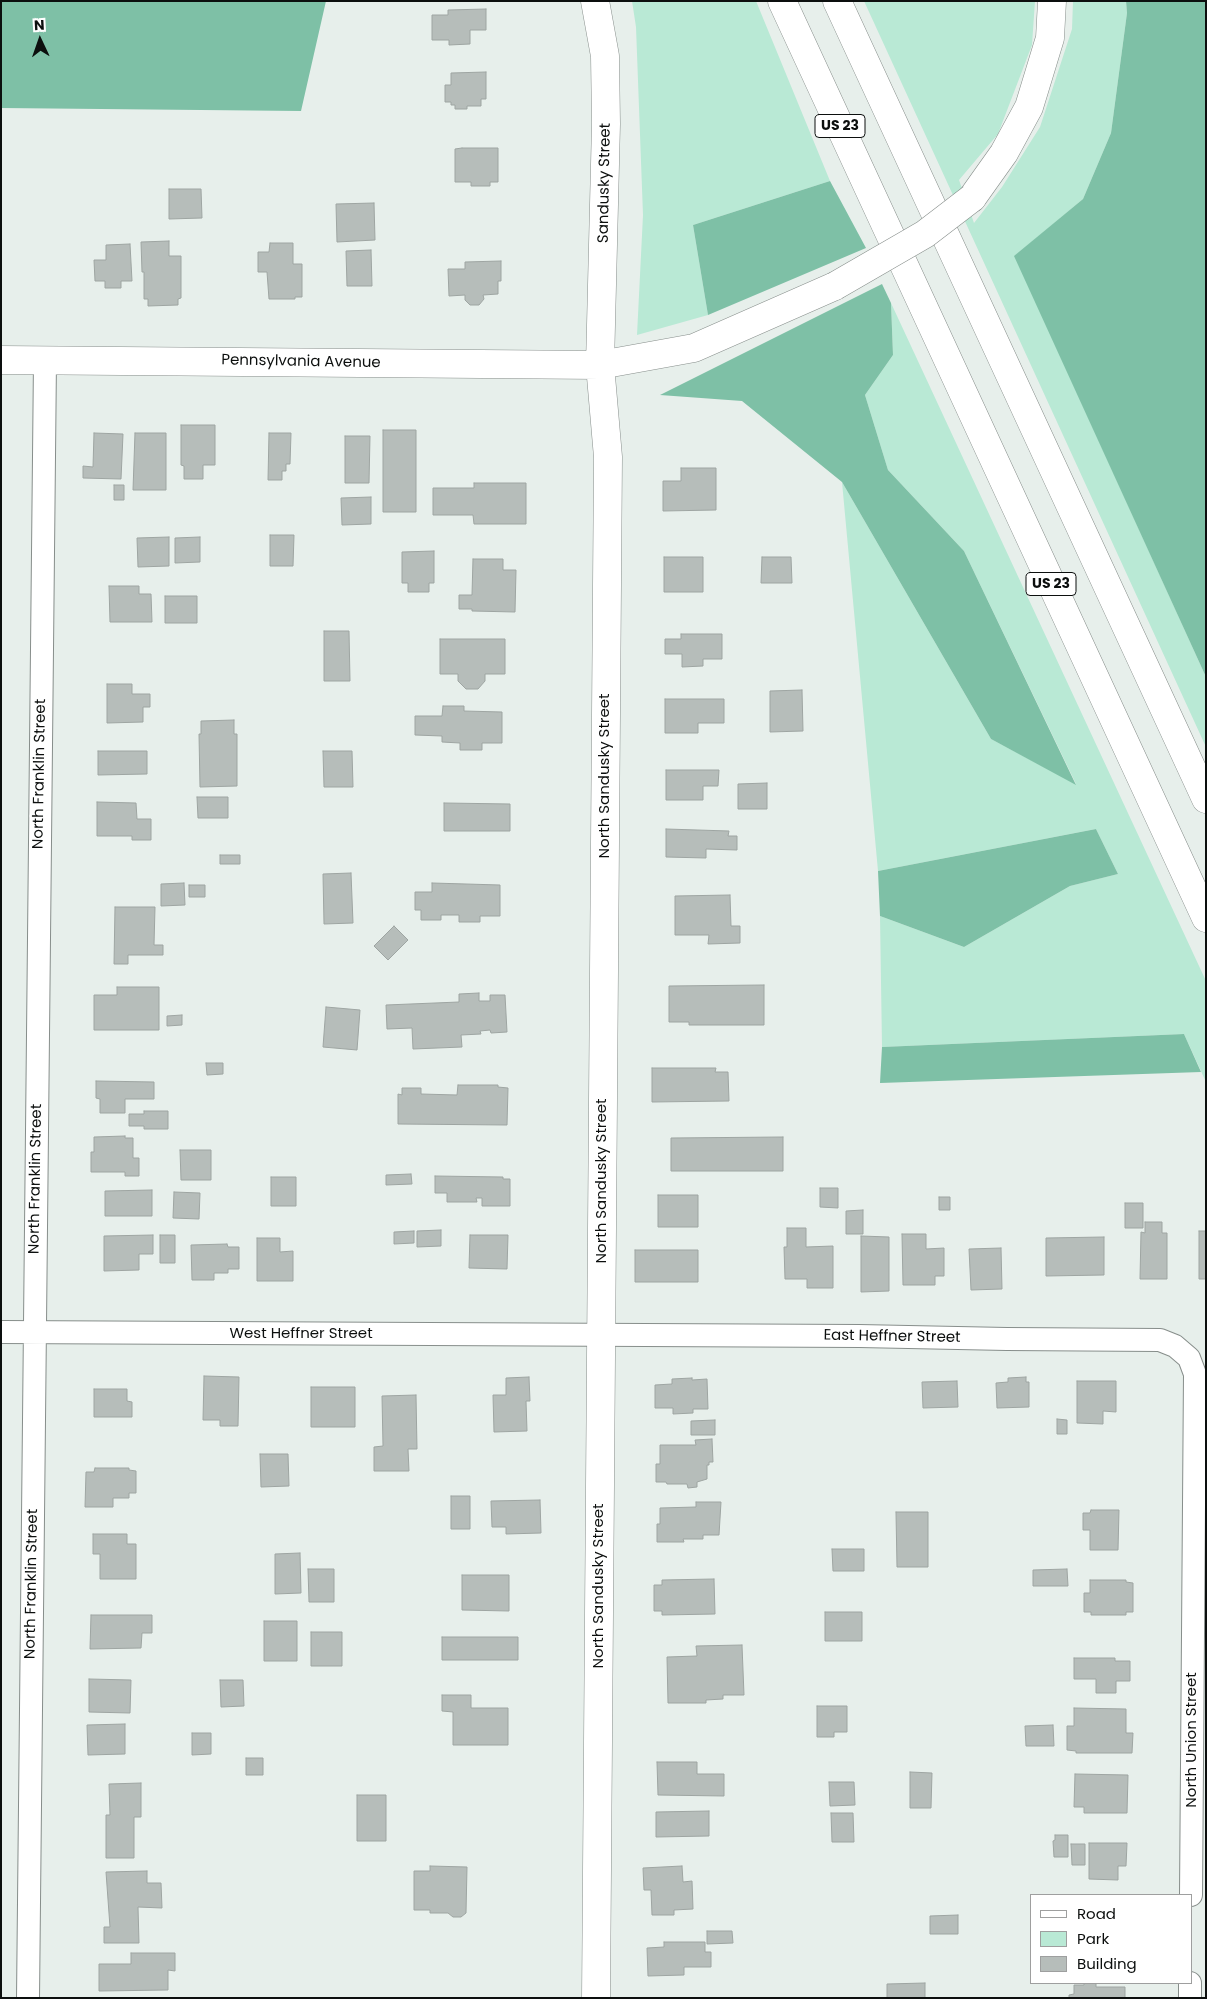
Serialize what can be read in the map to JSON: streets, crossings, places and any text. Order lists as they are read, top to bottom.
{
  "streets": {
    "main road": [
      "US 23",
      "Sandusky Street",
      "Pennsylvania Avenue",
      "North Sandusky Street"
    ],
    "street": [
      "North Franklin Street",
      "West Heffner Street",
      "East Heffner Street",
      "North Union Street"
    ]
  },
  "crossings": [
    ["Sandusky Street", "Pennsylvania Avenue"],
    ["Sandusky Street", "North Sandusky Street"],
    ["Pennsylvania Avenue", "North Franklin Street"],
    ["Pennsylvania Avenue", "North Sandusky Street"],
    ["North Franklin Street", "West Heffner Street"],
    ["North Sandusky Street", "West Heffner Street"],
    ["North Sandusky Street", "East Heffner Street"],
    ["West Heffner Street", "East Heffner Street"],
    ["East Heffner Street", "North Union Street"]
  ],
  "legend": ["Road", "Park", "Building"],
  "north": "top"
}
